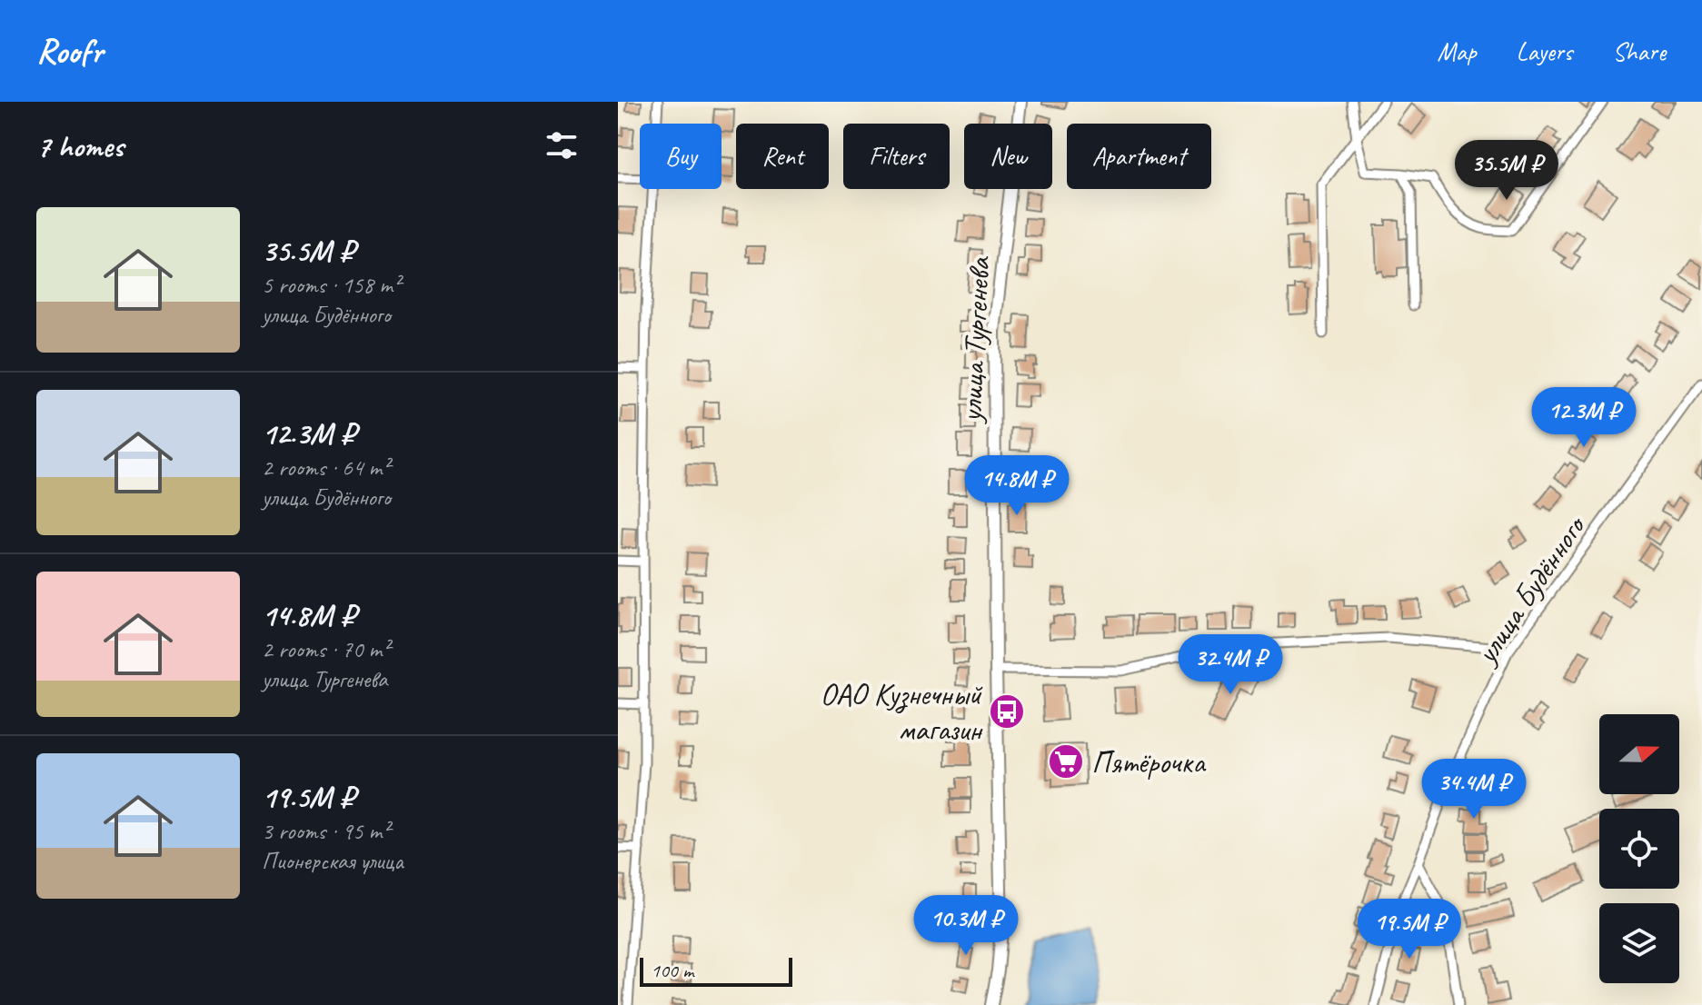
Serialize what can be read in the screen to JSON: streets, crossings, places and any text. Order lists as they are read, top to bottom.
{
  "streets": {
    "street": ["улица Тургенева", "улица Будённого"]
  },
  "places": {
    "bus stop": ["ОАО Кузнечный магазин"],
    "supermarket": ["Пятёрочка"]
  },
  "scale_bar": "100 m",
  "north": "right",
  "page": {
    "header": "Roofr",
    "nav": ["Map", "Layers", "Share"],
    "heading": "7 homes",
    "chip": [
      "Buy",
      "Rent",
      "Filters",
      "New",
      "Apartment"
    ],
    "price": [
      "35.5M ₽",
      "12.3M ₽",
      "14.8M ₽",
      "32.4M ₽",
      "34.4M ₽",
      "10.3M ₽",
      "19.5M ₽"
    ],
    "list": [
      {
        "name": "35.5M ₽",
        "note": "5 rooms · 158 m² · улица Будённого"
      },
      {
        "name": "12.3M ₽",
        "note": "2 rooms · 64 m² · улица Будённого"
      },
      {
        "name": "14.8M ₽",
        "note": "2 rooms · 70 m² · улица Тургенева"
      },
      {
        "name": "19.5M ₽",
        "note": "3 rooms · 95 m² · Пионерская улица"
      }
    ],
    "scale": "100 m"
  }
}
